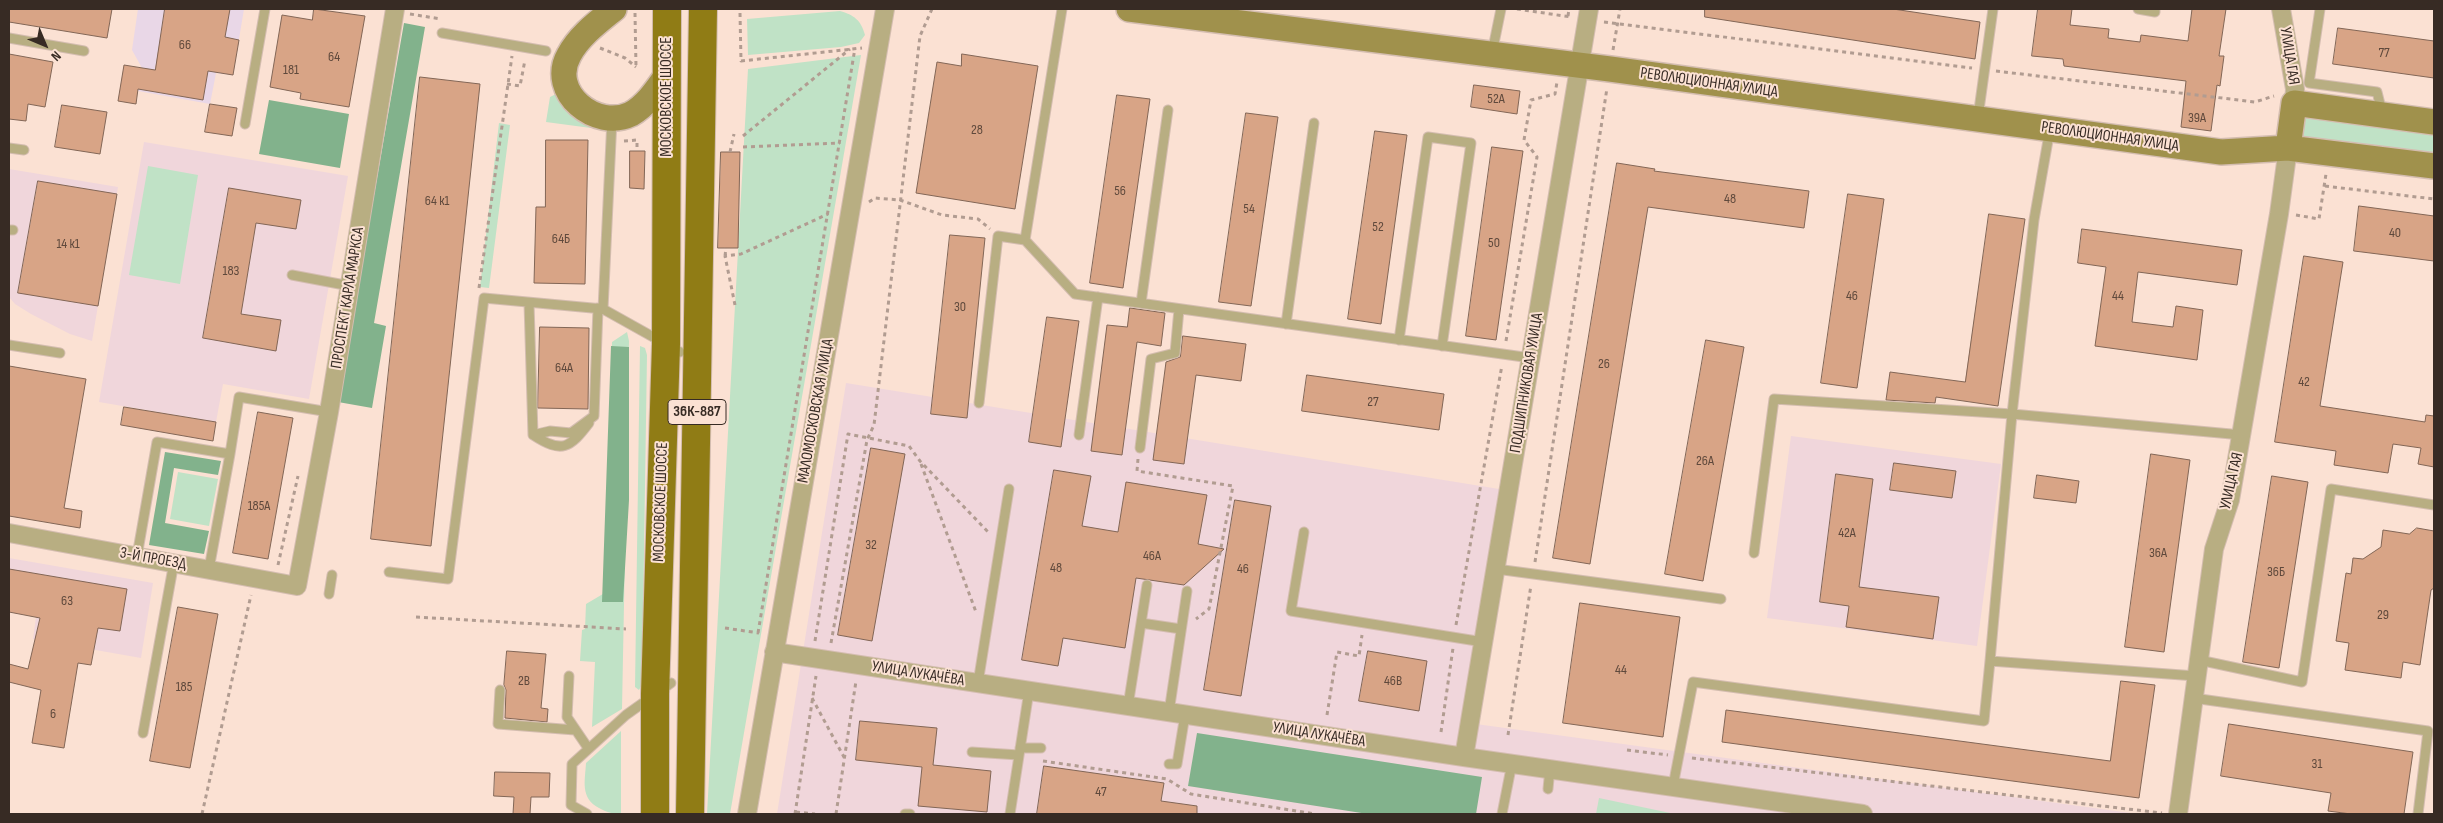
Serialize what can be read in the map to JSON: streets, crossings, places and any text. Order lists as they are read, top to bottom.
{
  "streets": {
    "main road": ["РЕВОЛЮЦИОННАЯ УЛИЦА", "МОСКОВСКОЕ ШОССЕ", "36К-887"],
    "street": [
      "УЛИЦА ГАЯ",
      "ПРОСПЕКТ КАРЛА МАРКСА",
      "ПОДШИПНИКОВАЯ УЛИЦА",
      "МАЛОМОСКОВСКАЯ УЛИЦА",
      "3-Й ПРОЕЗД",
      "УЛИЦА ЛУКАЧЁВА"
    ]
  },
  "crossings": [
    ["УЛИЦА ГАЯ", "РЕВОЛЮЦИОННАЯ УЛИЦА"],
    ["РЕВОЛЮЦИОННАЯ УЛИЦА", "ПОДШИПНИКОВАЯ УЛИЦА"],
    ["ПРОСПЕКТ КАРЛА МАРКСА", "3-Й ПРОЕЗД"],
    ["ПОДШИПНИКОВАЯ УЛИЦА", "УЛИЦА ЛУКАЧЁВА"],
    ["МАЛОМОСКОВСКАЯ УЛИЦА", "УЛИЦА ЛУКАЧЁВА"]
  ],
  "house_numbers": [
    "66",
    "77",
    "64",
    "181",
    "52А",
    "39А",
    "28",
    "56",
    "48",
    "64 к1",
    "54",
    "52",
    "40",
    "64Б",
    "50",
    "14 к1",
    "183",
    "46",
    "44",
    "30",
    "26",
    "64А",
    "42",
    "27",
    "26А",
    "185А",
    "42А",
    "32",
    "36А",
    "46А",
    "48",
    "46",
    "36Б",
    "63",
    "29",
    "44",
    "2В",
    "46В",
    "185",
    "6",
    "31",
    "47"
  ],
  "north": "bottom right"
}
